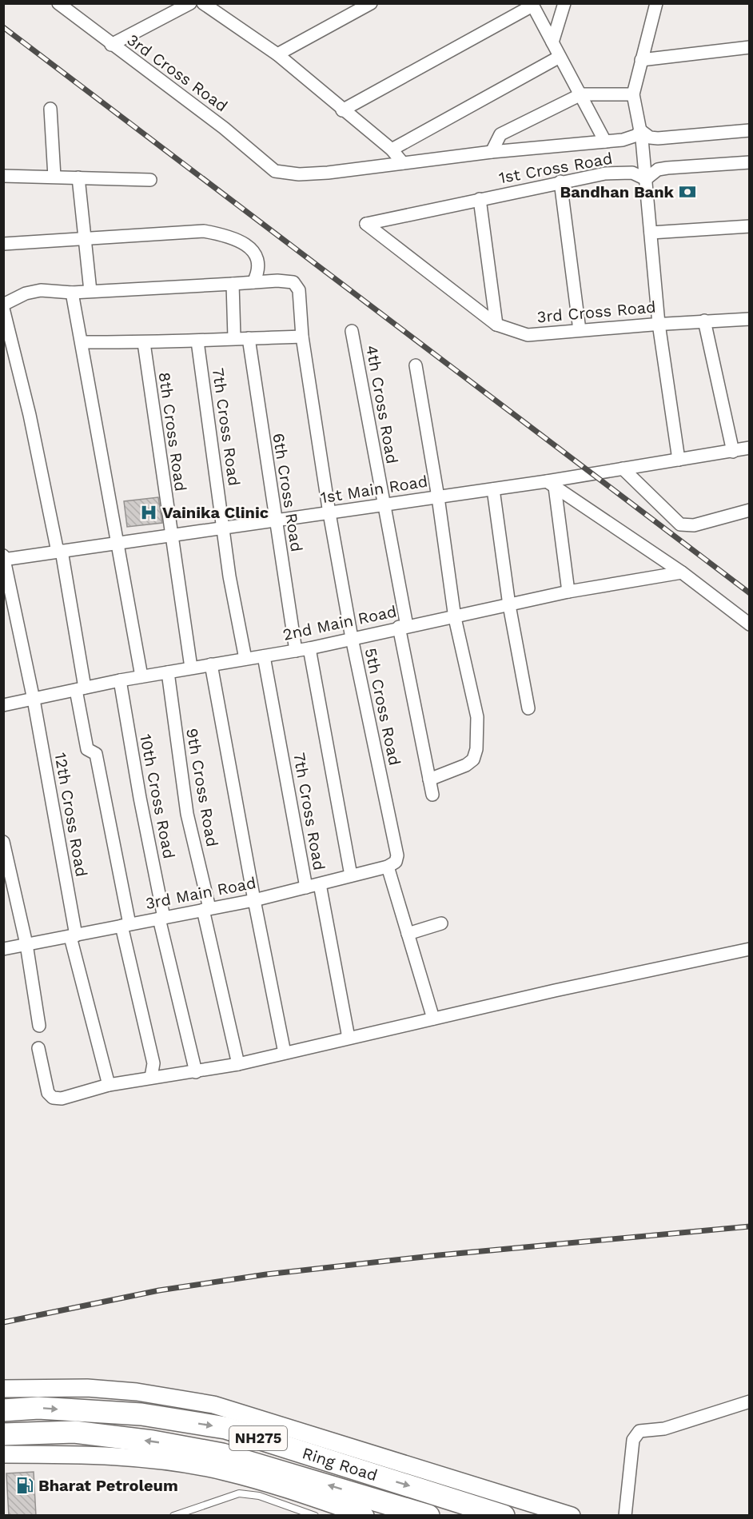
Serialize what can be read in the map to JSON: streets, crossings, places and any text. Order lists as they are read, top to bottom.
{
  "streets": {
    "highway": ["NH275", "Ring Road"],
    "street": [
      "3rd Cross Road",
      "1st Cross Road",
      "4th Cross Road",
      "7th Cross Road",
      "8th Cross Road",
      "1st Main Road",
      "6th Cross Road",
      "2nd Main Road",
      "5th Cross Road",
      "9th Cross Road",
      "10th Cross Road",
      "12th Cross Road",
      "3rd Main Road"
    ]
  },
  "crossings": [
    ["3rd Cross Road", "1st Cross Road"],
    ["4th Cross Road", "1st Main Road"],
    ["4th Cross Road", "2nd Main Road"],
    ["7th Cross Road", "1st Main Road"],
    ["7th Cross Road", "2nd Main Road"],
    ["7th Cross Road", "3rd Main Road"],
    ["8th Cross Road", "1st Main Road"],
    ["8th Cross Road", "2nd Main Road"],
    ["1st Main Road", "6th Cross Road"],
    ["1st Main Road", "5th Cross Road"],
    ["1st Main Road", "12th Cross Road"],
    ["6th Cross Road", "2nd Main Road"],
    ["2nd Main Road", "5th Cross Road"],
    ["2nd Main Road", "9th Cross Road"],
    ["2nd Main Road", "10th Cross Road"],
    ["2nd Main Road", "12th Cross Road"],
    ["5th Cross Road", "3rd Main Road"],
    ["9th Cross Road", "3rd Main Road"],
    ["10th Cross Road", "3rd Main Road"],
    ["12th Cross Road", "3rd Main Road"]
  ],
  "places": {
    "bank": ["Bandhan Bank"],
    "hospital": ["Vainika Clinic"],
    "fuel station": ["Bharat Petroleum"]
  }
}
